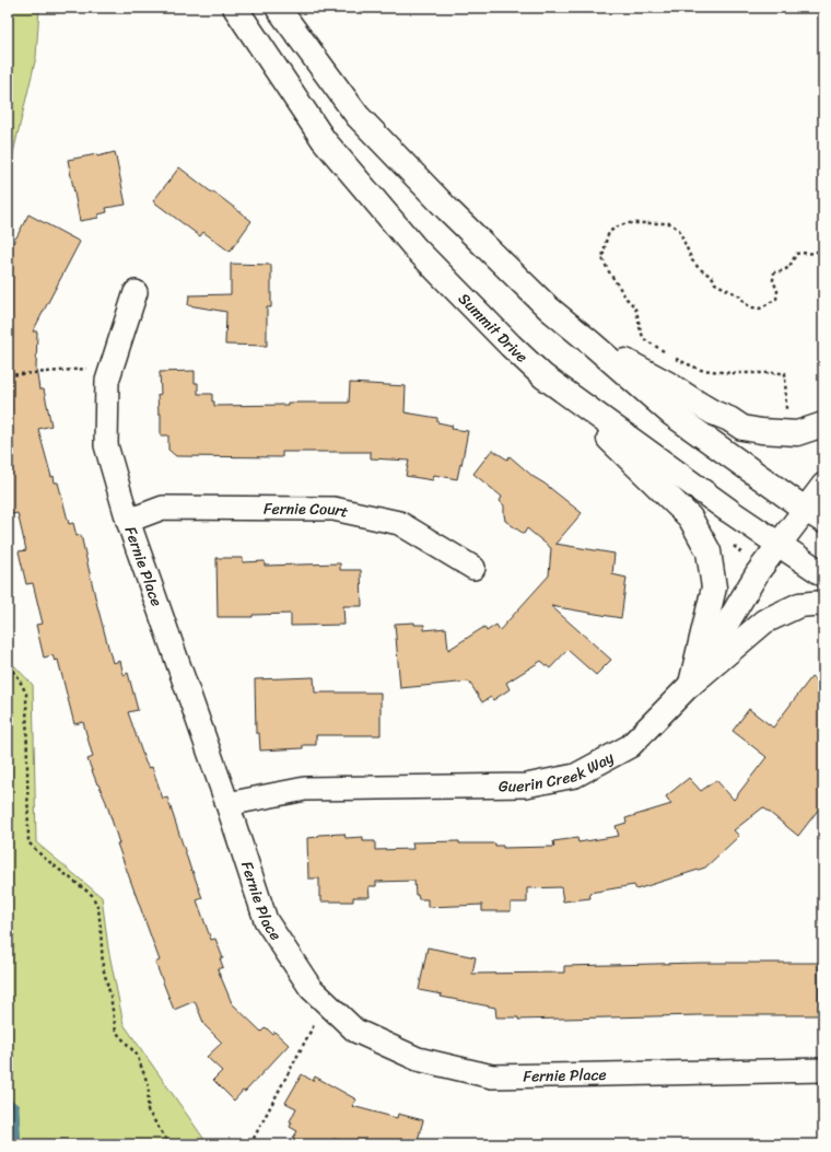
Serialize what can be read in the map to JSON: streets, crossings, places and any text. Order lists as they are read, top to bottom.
{
  "streets": {
    "main road": ["Summit Drive"],
    "street": ["Fernie Court", "Fernie Place", "Guerin Creek Way"]
  },
  "crossings": [
    ["Summit Drive", "Guerin Creek Way"],
    ["Fernie Court", "Fernie Place"],
    ["Fernie Place", "Guerin Creek Way"]
  ]
}
